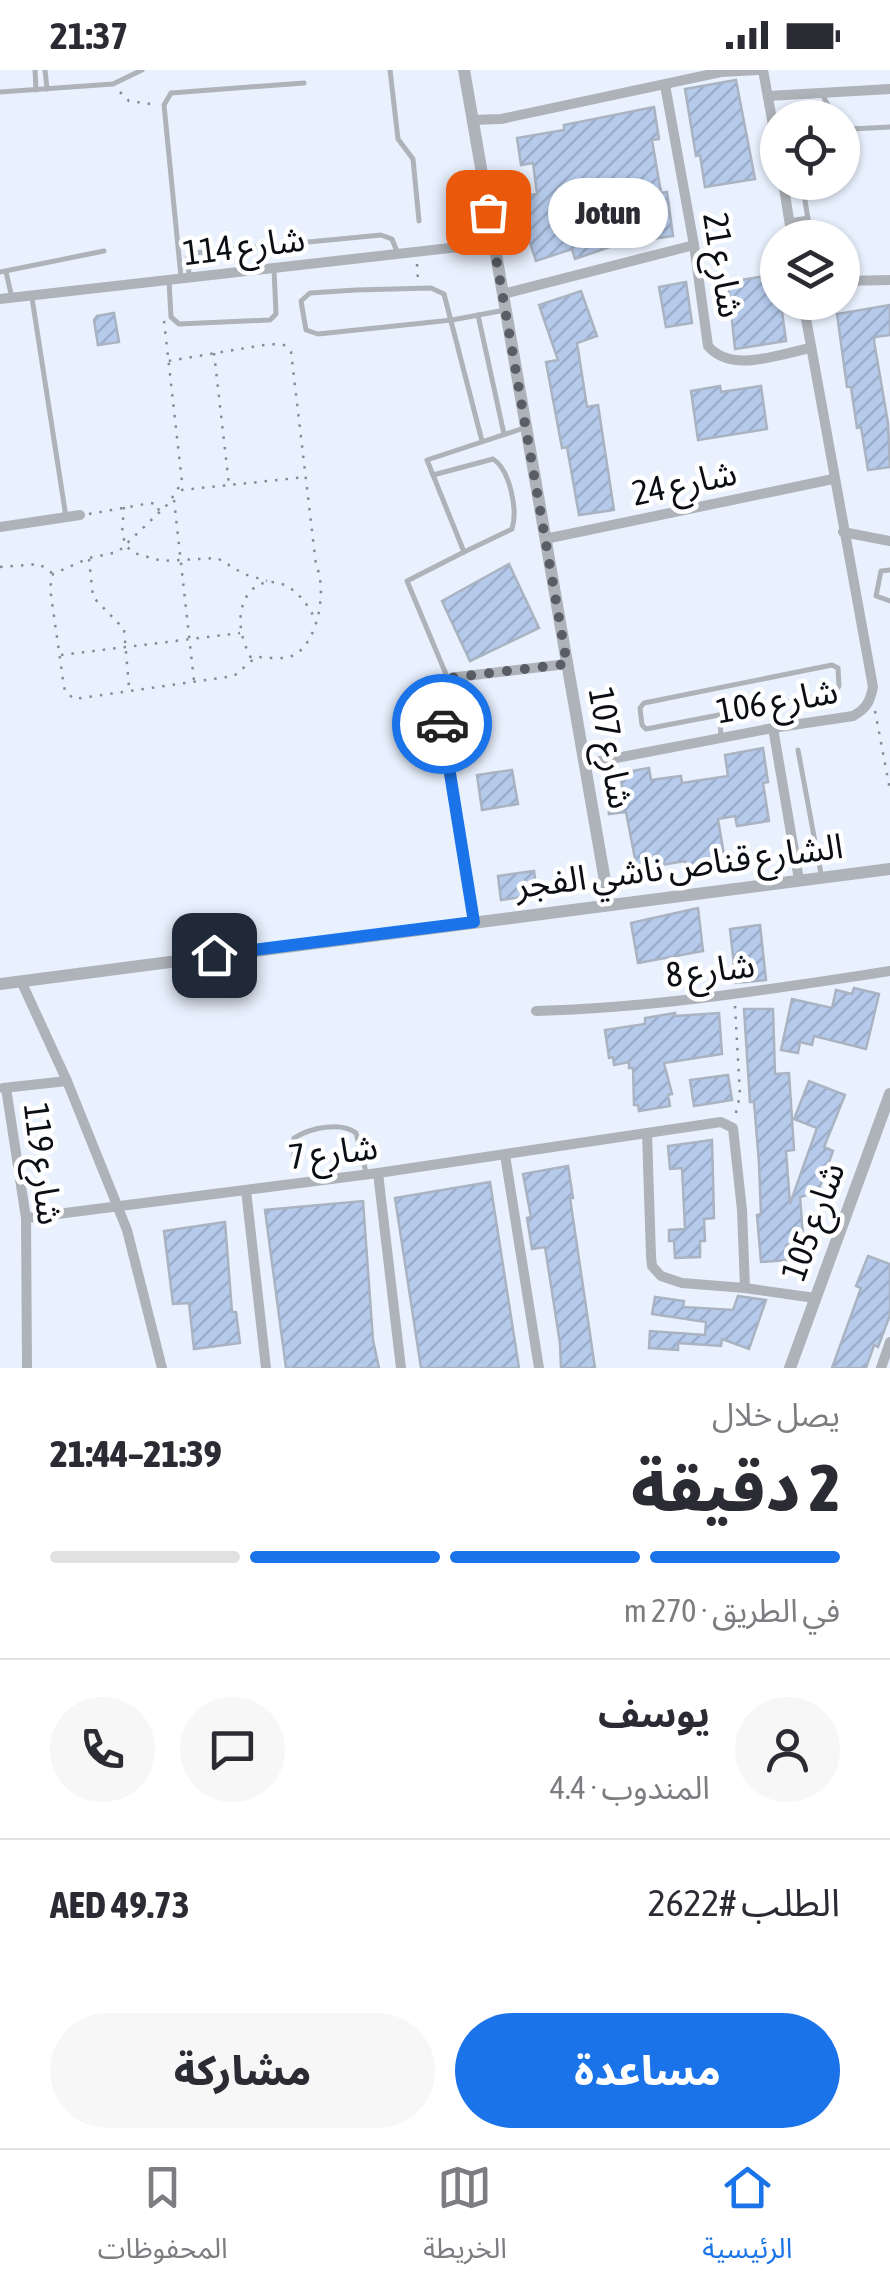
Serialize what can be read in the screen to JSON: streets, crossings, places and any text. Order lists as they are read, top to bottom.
{
  "streets": {
    "street": [
      "شارع 114",
      "شارع 21",
      "شارع 24",
      "شارع 106",
      "شارع 107",
      "الشارع قناص ناشي الفجر",
      "شارع 8",
      "شارع 7",
      "شارع 119",
      "شارع 105"
    ]
  },
  "crossings": [
    ["شارع 114", "شارع 107"],
    ["شارع 21", "شارع 106"],
    ["شارع 24", "شارع 106"],
    ["شارع 24", "شارع 107"],
    ["شارع 106", "شارع 107"],
    ["شارع 107", "الشارع قناص ناشي الفجر"],
    ["شارع 7", "شارع 119"]
  ],
  "places": ["Jotun"],
  "page": {
    "status": "21:37",
    "bubble": "Jotun",
    "heading": ["2 دقيقة", "يصل خلال", "21:39–21:44"],
    "panel": [
      "يوسف",
      "المندوب · 4.4",
      "الطلب #2622",
      "AED 49.73"
    ],
    "bar": "في الطريق · 270 m",
    "buttons": ["مساعدة", "مشاركة"],
    "tabs": ["الرئيسية", "الخريطة", "المحفوظات"]
  }
}
